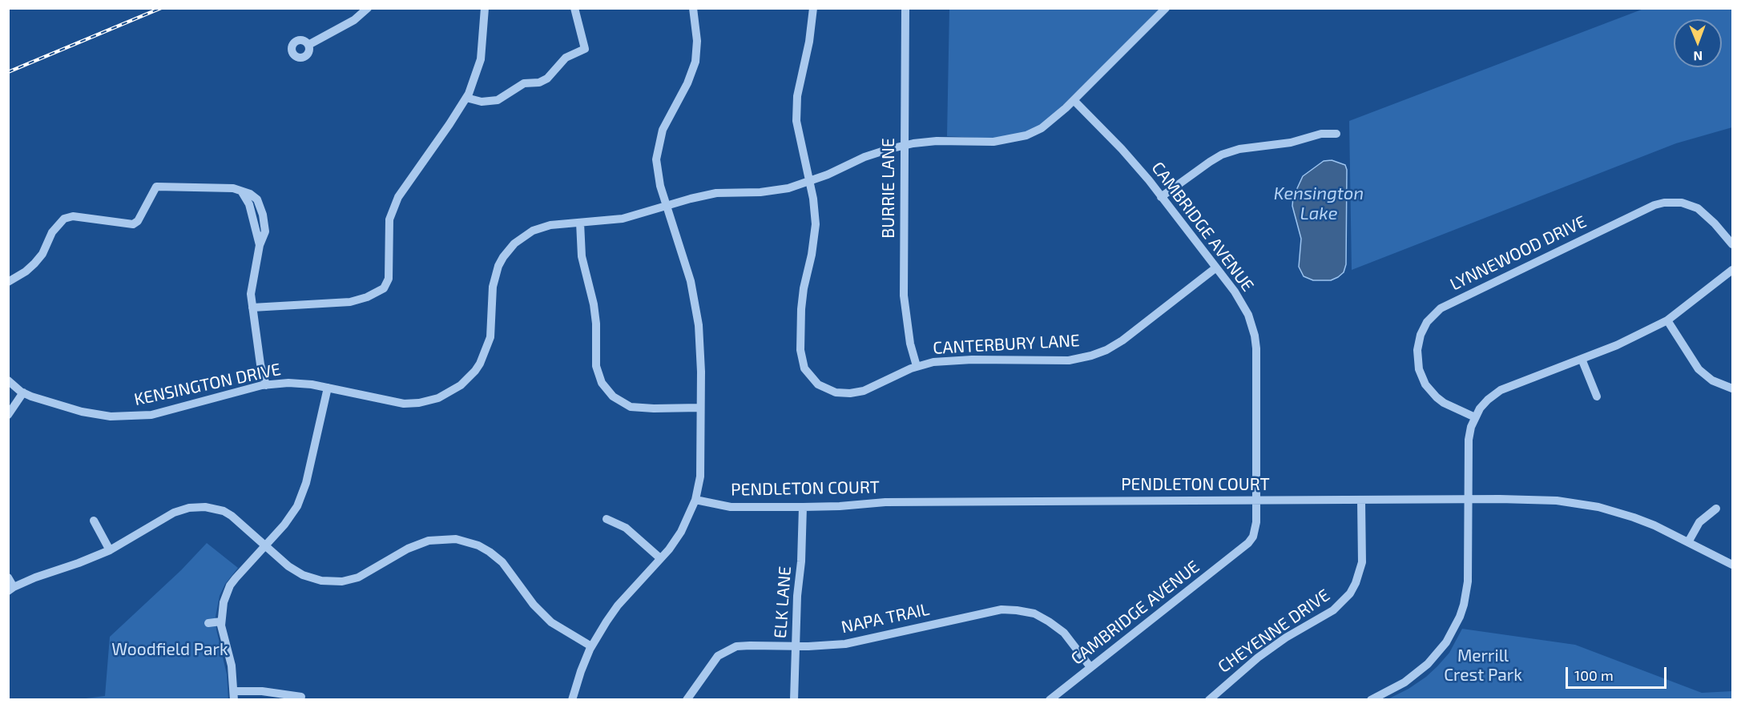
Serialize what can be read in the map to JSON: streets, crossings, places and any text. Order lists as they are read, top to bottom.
{
  "streets": {
    "street": [
      "BURRIE LANE",
      "CAMBRIDGE AVENUE",
      "LYNNEWOOD DRIVE",
      "CANTERBURY LANE",
      "KENSINGTON DRIVE",
      "PENDLETON COURT",
      "ELK LANE",
      "NAPA TRAIL",
      "CHEYENNE DRIVE"
    ]
  },
  "crossings": [
    ["BURRIE LANE", "CANTERBURY LANE"],
    ["BURRIE LANE", "KENSINGTON DRIVE"],
    ["CAMBRIDGE AVENUE", "CANTERBURY LANE"],
    ["CAMBRIDGE AVENUE", "KENSINGTON DRIVE"],
    ["CAMBRIDGE AVENUE", "PENDLETON COURT"],
    ["CAMBRIDGE AVENUE", "NAPA TRAIL"],
    ["CANTERBURY LANE", "KENSINGTON DRIVE"],
    ["PENDLETON COURT", "ELK LANE"],
    ["PENDLETON COURT", "CHEYENNE DRIVE"],
    ["ELK LANE", "NAPA TRAIL"]
  ],
  "water": ["Kensington Lake"],
  "parks": ["Woodfield Park", "Merrill Crest Park"],
  "scale_bar": "100 m",
  "north": "bottom"
}
